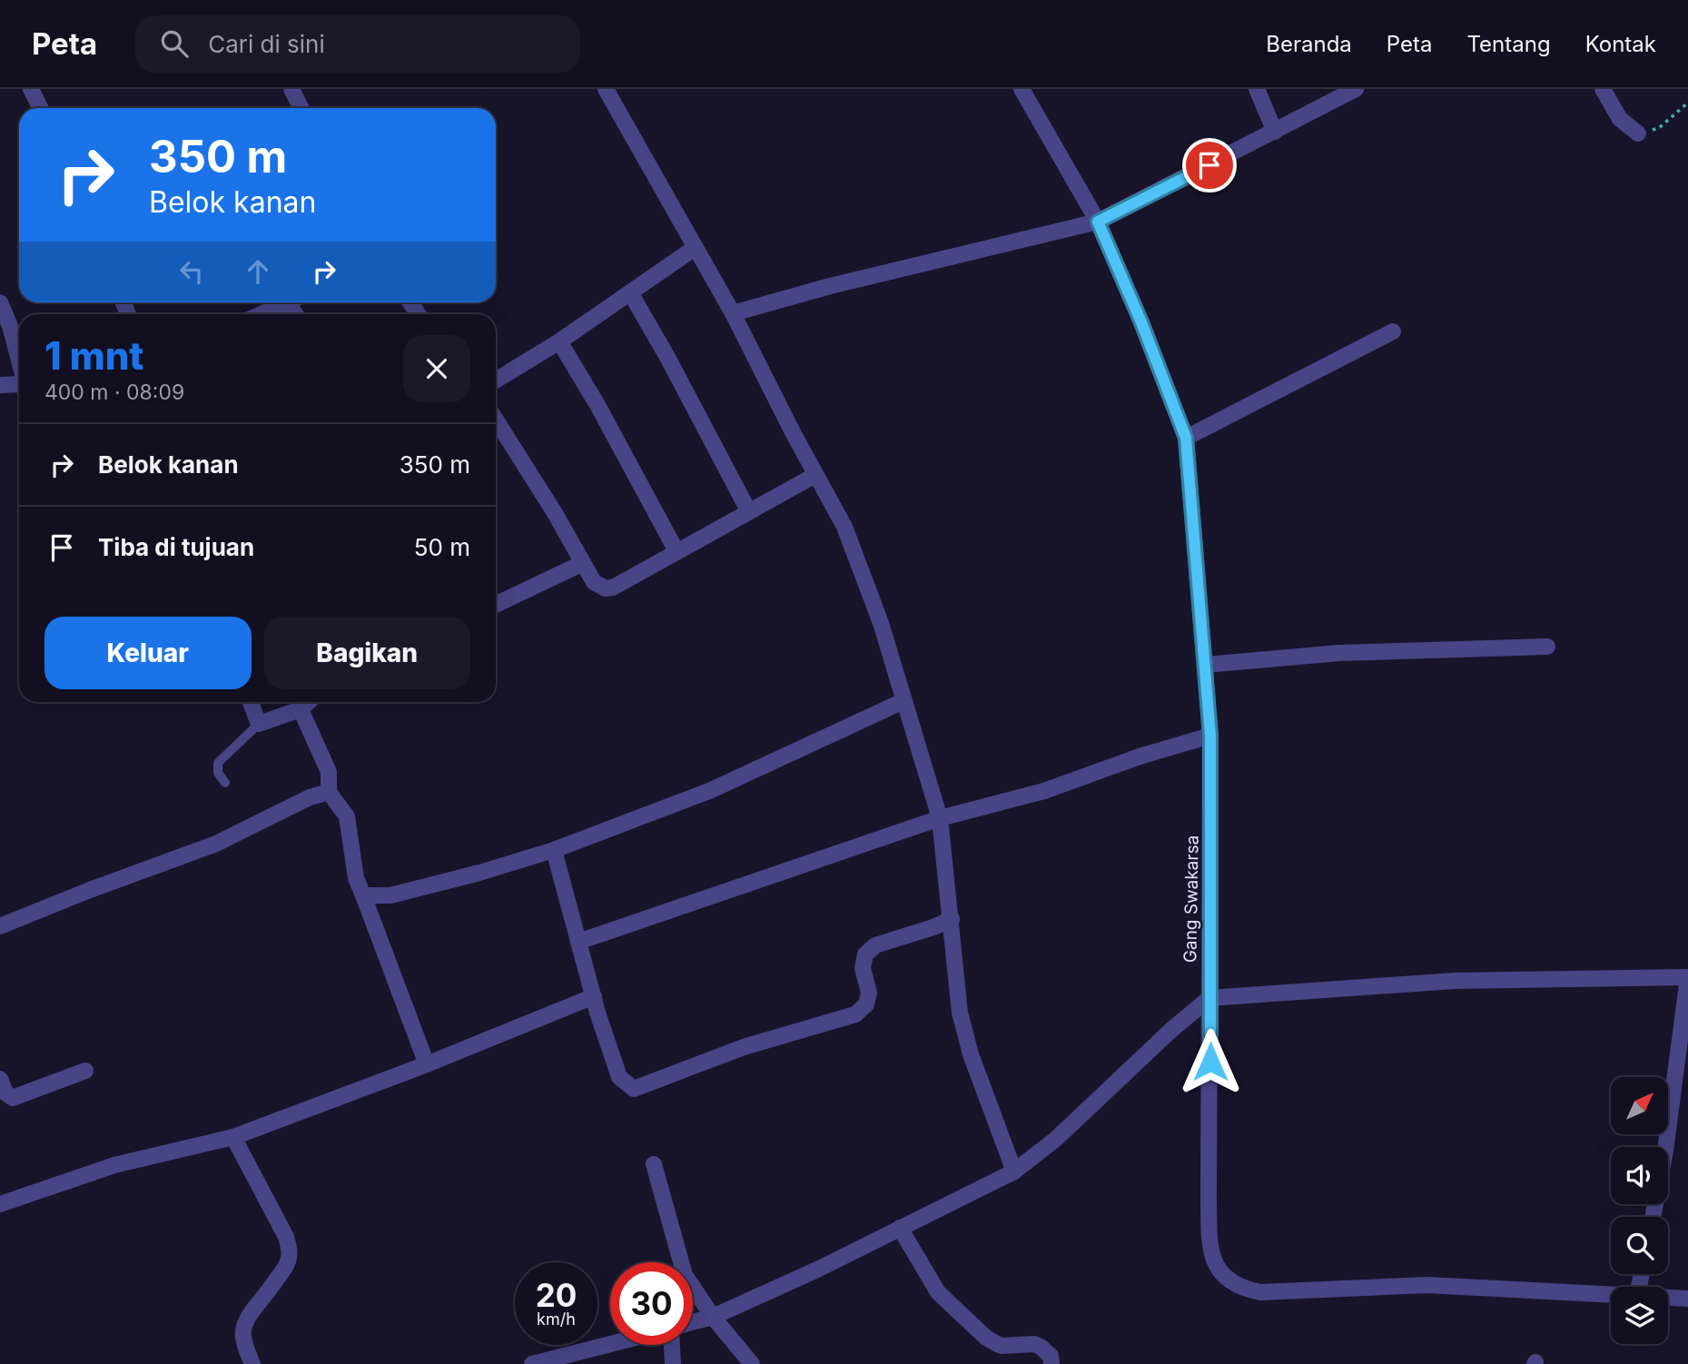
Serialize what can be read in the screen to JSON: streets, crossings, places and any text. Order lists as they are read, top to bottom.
{
  "streets": {
    "street": ["Gang Swakarsa"]
  },
  "north": "top right",
  "page": {
    "header": "Peta",
    "search": "Cari di sini",
    "nav": [
      "Beranda",
      "Peta",
      "Tentang",
      "Kontak"
    ],
    "turn": ["350 m", "Belok kanan"],
    "heading": ["1 mnt", "400 m · 08:09"],
    "list": [
      {
        "name": "Belok kanan",
        "value": "350 m"
      },
      {
        "name": "Tiba di tujuan",
        "value": "50 m"
      }
    ],
    "buttons": ["Keluar", "Bagikan"],
    "speed": "20 km/h",
    "limit": "30"
  }
}
